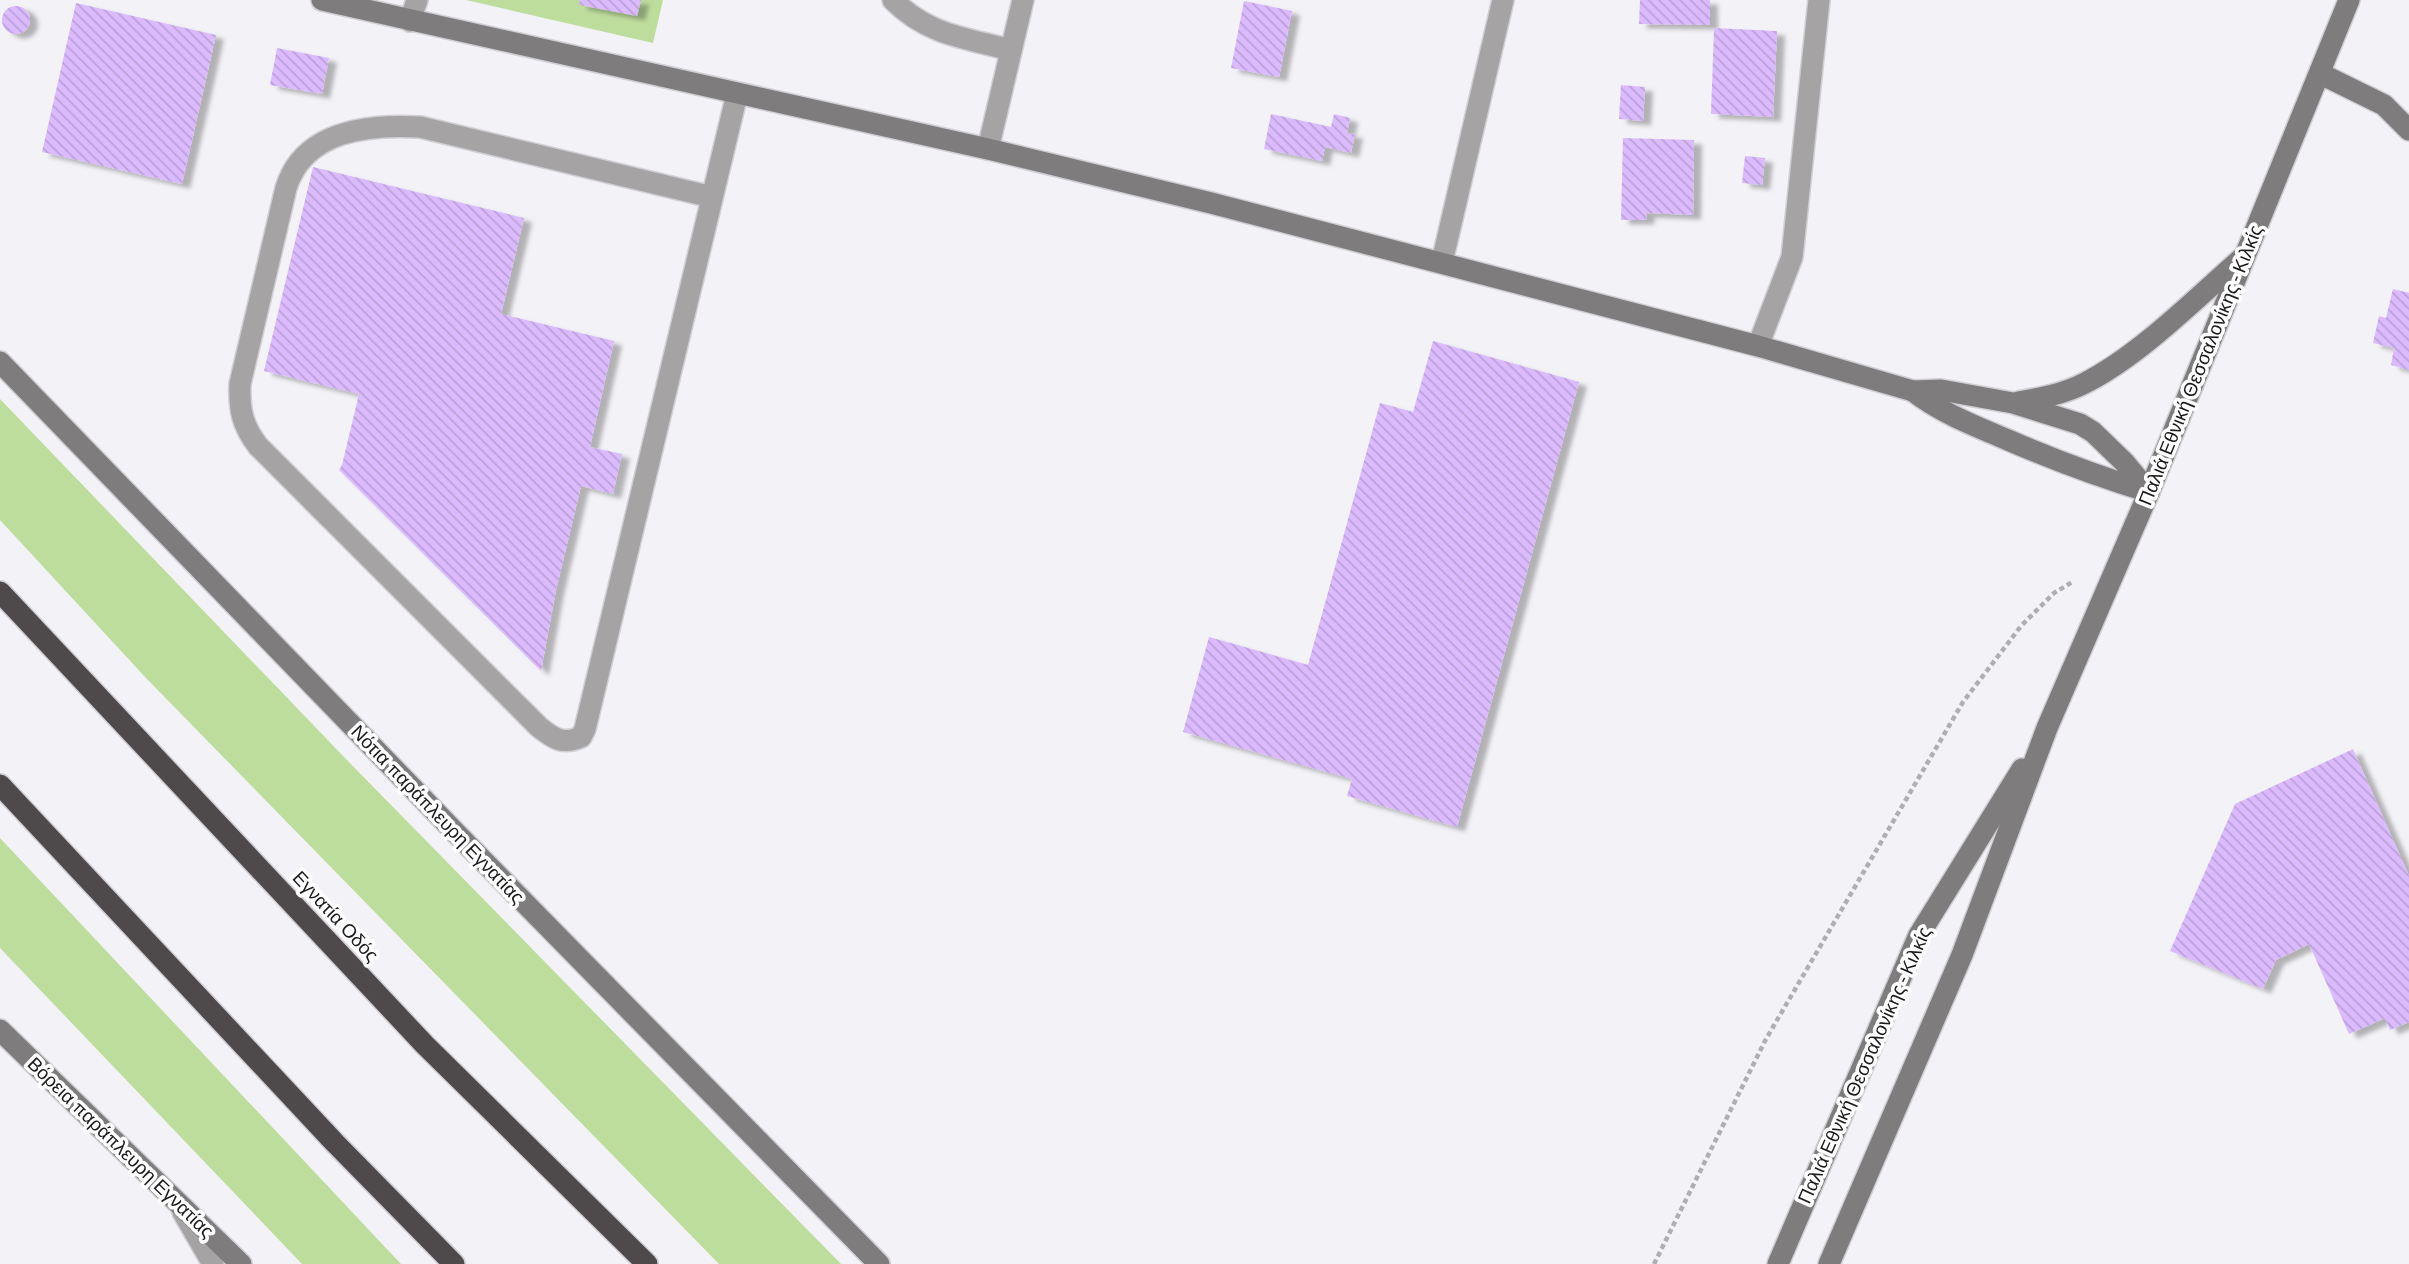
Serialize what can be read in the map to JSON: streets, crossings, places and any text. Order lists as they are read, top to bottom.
{
  "streets": {
    "highway": ["Εγνατία Οδός"],
    "street": ["Παλιά Εθνική Θεσσαλονίκης - Κιλκίς", "Νότια παράπλευρη Εγνατίας", "Βόρεια παράπλευρη Εγνατίας"]
  }
}
